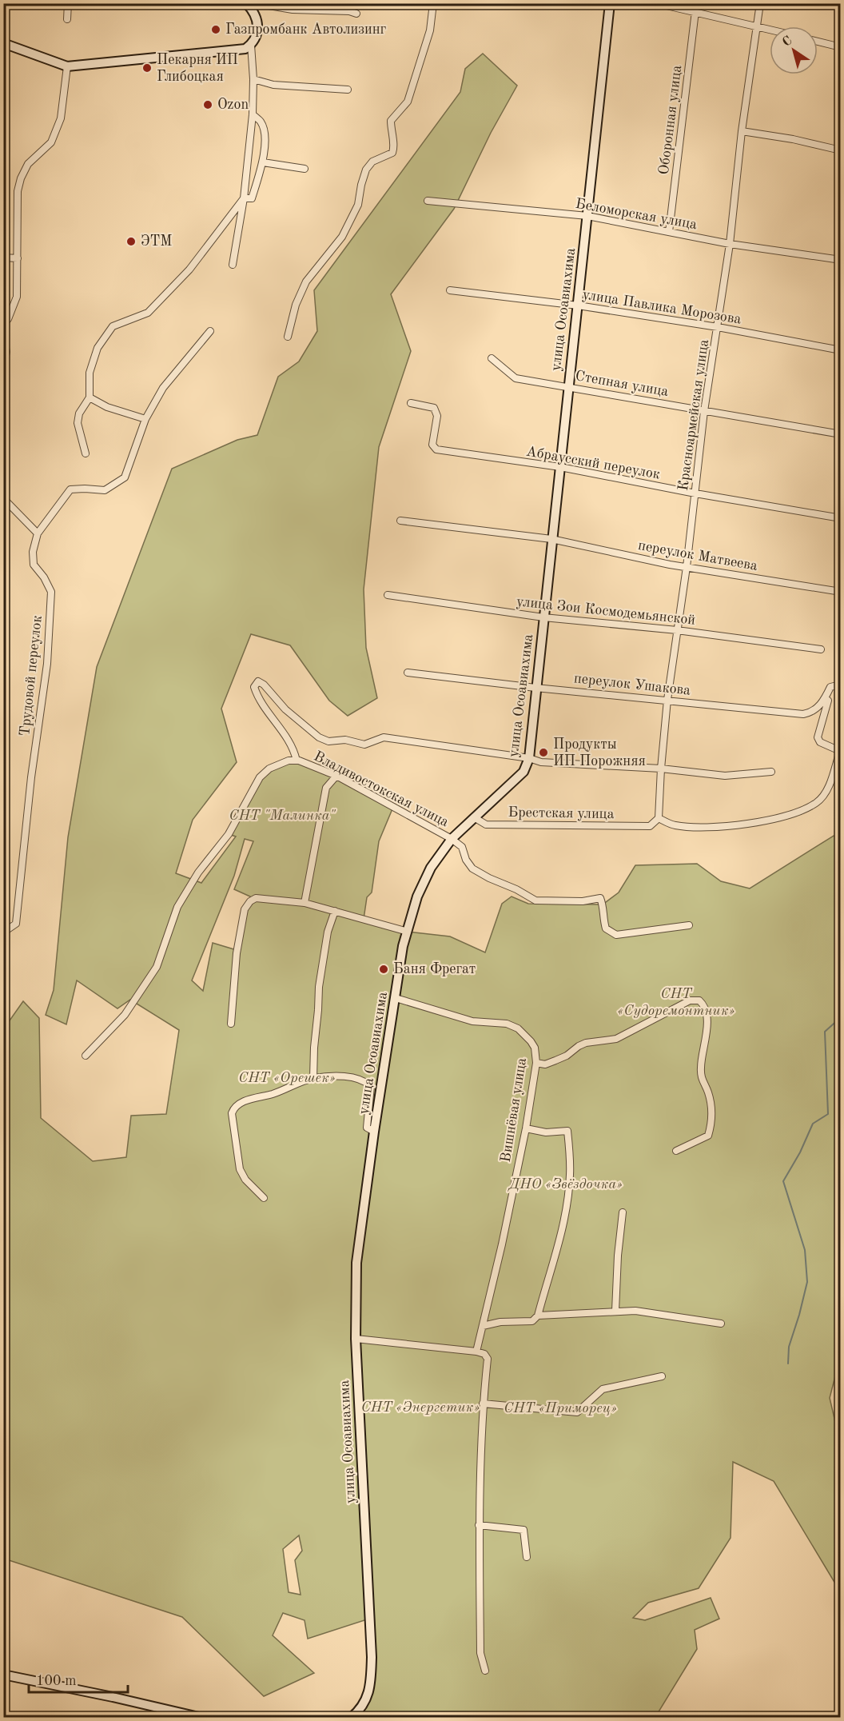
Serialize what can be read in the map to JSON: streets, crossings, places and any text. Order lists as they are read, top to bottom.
{
  "streets": {
    "street": [
      "Оборонная улица",
      "Беломорская улица",
      "улица Павлика Морозова",
      "улица Осоавиахима",
      "Степная улица",
      "Красноармейская улица",
      "Абраусский переулок",
      "переулок Матвеева",
      "улица Зои Космодемьянской",
      "Трудовой переулок",
      "переулок Ушакова",
      "Владивостокская улица",
      "Брестская улица",
      "Вишнёвая улица"
    ]
  },
  "crossings": [
    ["Оборонная улица", "Беломорская улица"],
    ["Беломорская улица", "улица Осоавиахима"],
    ["Беломорская улица", "Красноармейская улица"],
    ["улица Павлика Морозова", "улица Осоавиахима"],
    ["улица Павлика Морозова", "Красноармейская улица"],
    ["улица Осоавиахима", "Степная улица"],
    ["улица Осоавиахима", "Абраусский переулок"],
    ["улица Осоавиахима", "переулок Матвеева"],
    ["улица Осоавиахима", "улица Зои Космодемьянской"],
    ["улица Осоавиахима", "переулок Ушакова"],
    ["улица Осоавиахима", "Владивостокская улица"],
    ["улица Осоавиахима", "Брестская улица"],
    ["улица Осоавиахима", "Вишнёвая улица"],
    ["Степная улица", "Красноармейская улица"],
    ["Красноармейская улица", "Абраусский переулок"],
    ["Красноармейская улица", "переулок Матвеева"],
    ["Красноармейская улица", "улица Зои Космодемьянской"],
    ["Красноармейская улица", "переулок Ушакова"],
    ["Красноармейская улица", "Брестская улица"]
  ],
  "parks": [
    "СНТ \"Малинка\"",
    "СНТ «Судоремонтник»",
    "СНТ «Орешек»",
    "ДНО «Звёздочка»",
    "СНТ «Энергетик»",
    "СНТ «Приморец»"
  ],
  "places": [
    "Газпромбанк Автолизинг",
    "Пекарня ИП Глибоцкая",
    "Ozon",
    "ЭТМ",
    "Продукты ИП Порожняя",
    "Баня Фрегат"
  ],
  "scale_bar": "100 m",
  "north": "top left"
}
